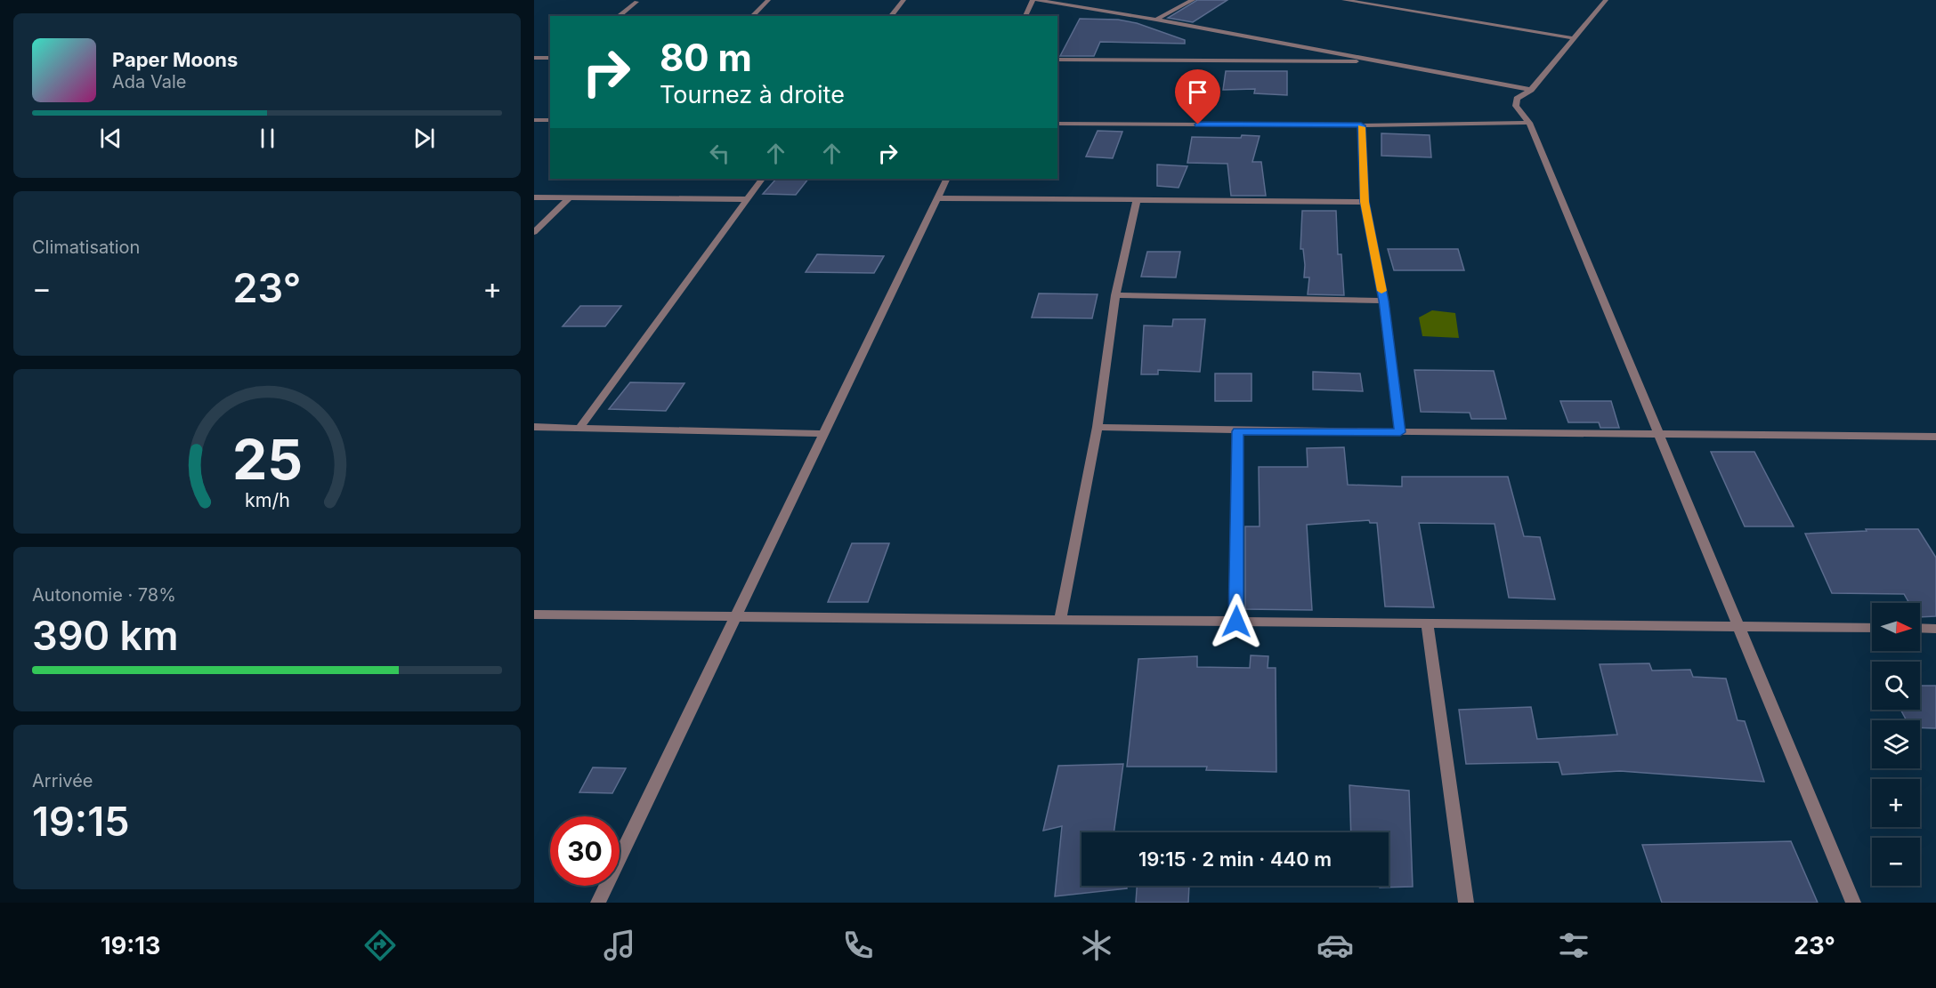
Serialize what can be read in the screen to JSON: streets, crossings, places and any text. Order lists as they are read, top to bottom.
{
  "north": "right",
  "page": {
    "turn": ["80 m", "Tournez à droite"],
    "song": ["Paper Moons", "Ada Vale"],
    "tile": [
      "Climatisation",
      ["Autonomie · 78%", "390 km"],
      ["Arrivée", "19:15"]
    ],
    "heat": ["−", "23°", "+"],
    "map_buttons": ["+", "−"],
    "limit": "30",
    "trip": "19:15 · 2 min · 440 m",
    "tabs": ["19:13", "23°"],
    "gauge": ["25", "km/h"]
  }
}
